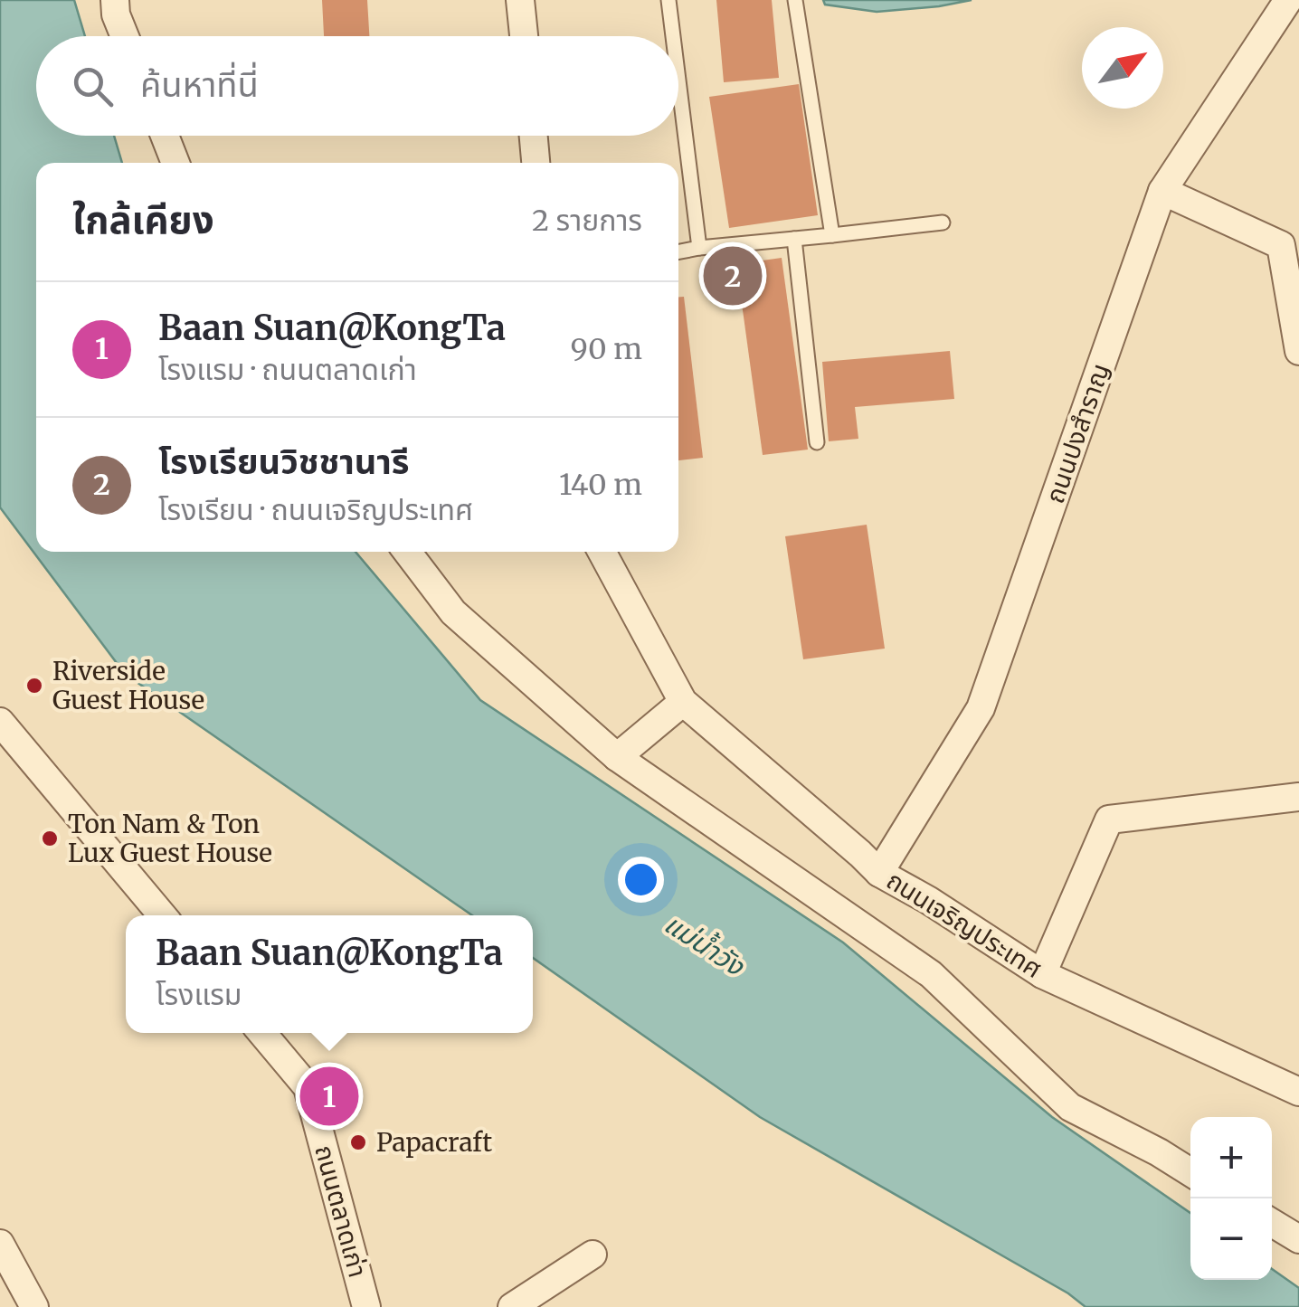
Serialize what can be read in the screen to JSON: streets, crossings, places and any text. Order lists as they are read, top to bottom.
{
  "streets": {
    "street": ["ถนนปงสำราญ", "ถนนเจริญประเทศ", "ถนนตลาดเก่า"]
  },
  "crossings": [
    ["ถนนปงสำราญ", "ถนนเจริญประเทศ"]
  ],
  "water": ["แม่น้ำวัง"],
  "places": ["Riverside Guest House", "Ton Nam & Ton Lux Guest House", "Papacraft"],
  "north": "top right",
  "page": {
    "search": "ค้นหาที่นี่",
    "heading": ["ใกล้เคียง", "2 รายการ"],
    "pins": ["2", "1"],
    "list": [
      {
        "mark": "1",
        "name": "Baan Suan@KongTa",
        "note": "โรงแรม · ถนนตลาดเก่า",
        "value": "90 m"
      },
      {
        "mark": "2",
        "name": "โรงเรียนวิชชานารี",
        "note": "โรงเรียน · ถนนเจริญประเทศ",
        "value": "140 m"
      }
    ],
    "popup": ["Baan Suan@KongTa", "โรงแรม"],
    "map_buttons": ["+", "−"]
  }
}
